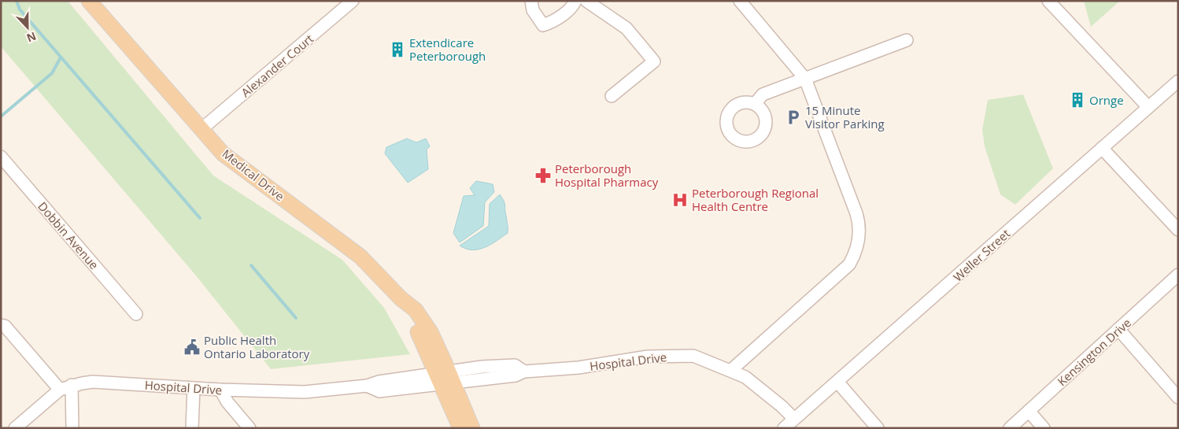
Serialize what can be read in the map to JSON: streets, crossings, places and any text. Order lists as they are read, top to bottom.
{
  "streets": {
    "main road": ["Medical Drive"],
    "street": [
      "Alexander Court",
      "Dobbin Avenue",
      "Weller Street",
      "Kensington Drive",
      "Hospital Drive"
    ]
  },
  "crossings": [
    ["Alexander Court", "Medical Drive"],
    ["Medical Drive", "Hospital Drive"],
    ["Weller Street", "Hospital Drive"]
  ],
  "places": {
    "building": ["Extendicare Peterborough", "Ornge"],
    "parking": ["15 Minute Visitor Parking"],
    "pharmacy": ["Peterborough Hospital Pharmacy"],
    "hospital": ["Peterborough Regional Health Centre"],
    "public building": ["Public Health Ontario Laboratory"]
  },
  "north": "bottom"
}
